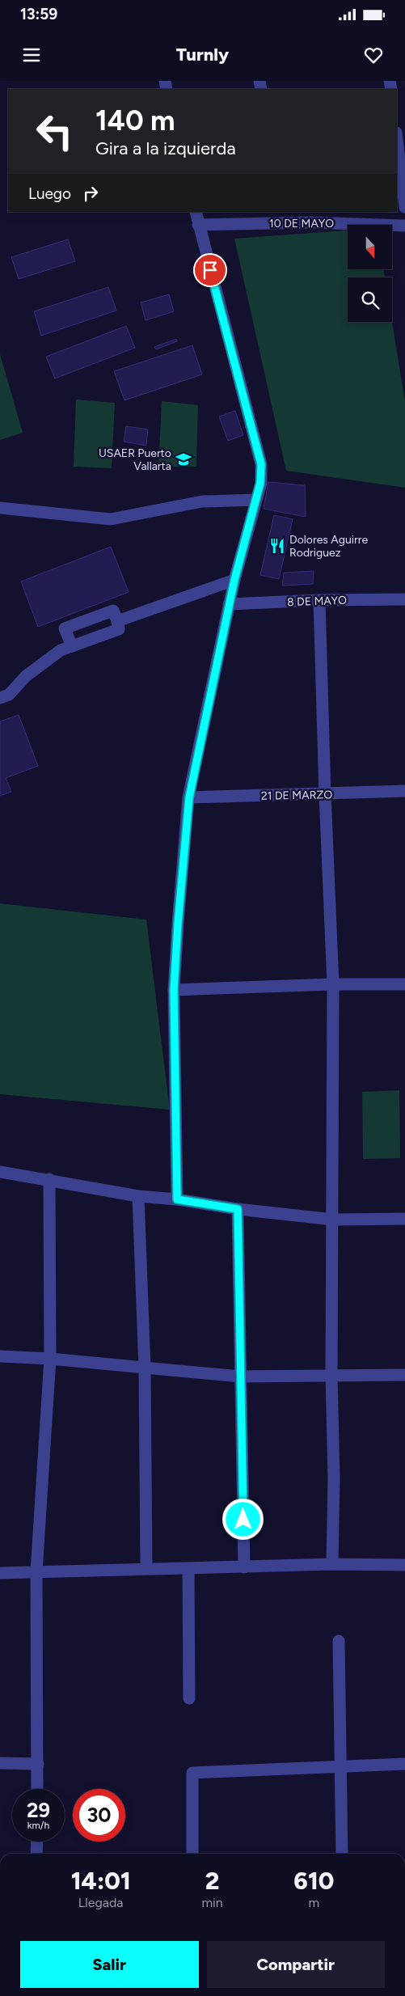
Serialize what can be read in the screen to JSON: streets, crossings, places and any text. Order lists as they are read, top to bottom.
{
  "streets": {
    "street": ["10 DE MAYO", "8 DE MAYO", "21 DE MARZO"]
  },
  "places": {
    "school or university": ["USAER Puerto Vallarta"],
    "restaurant": ["Dolores Aguirre Rodriguez"]
  },
  "north": "bottom",
  "page": {
    "status": "13:59",
    "header": "Turnly",
    "turn": ["140 m", "Gira a la izquierda"],
    "then": "Luego",
    "speed": "29 km/h",
    "limit": "30",
    "eta": [
      "14:01",
      "Llegada",
      "2",
      "min",
      "610",
      "m"
    ],
    "buttons": ["Salir", "Compartir"]
  }
}
